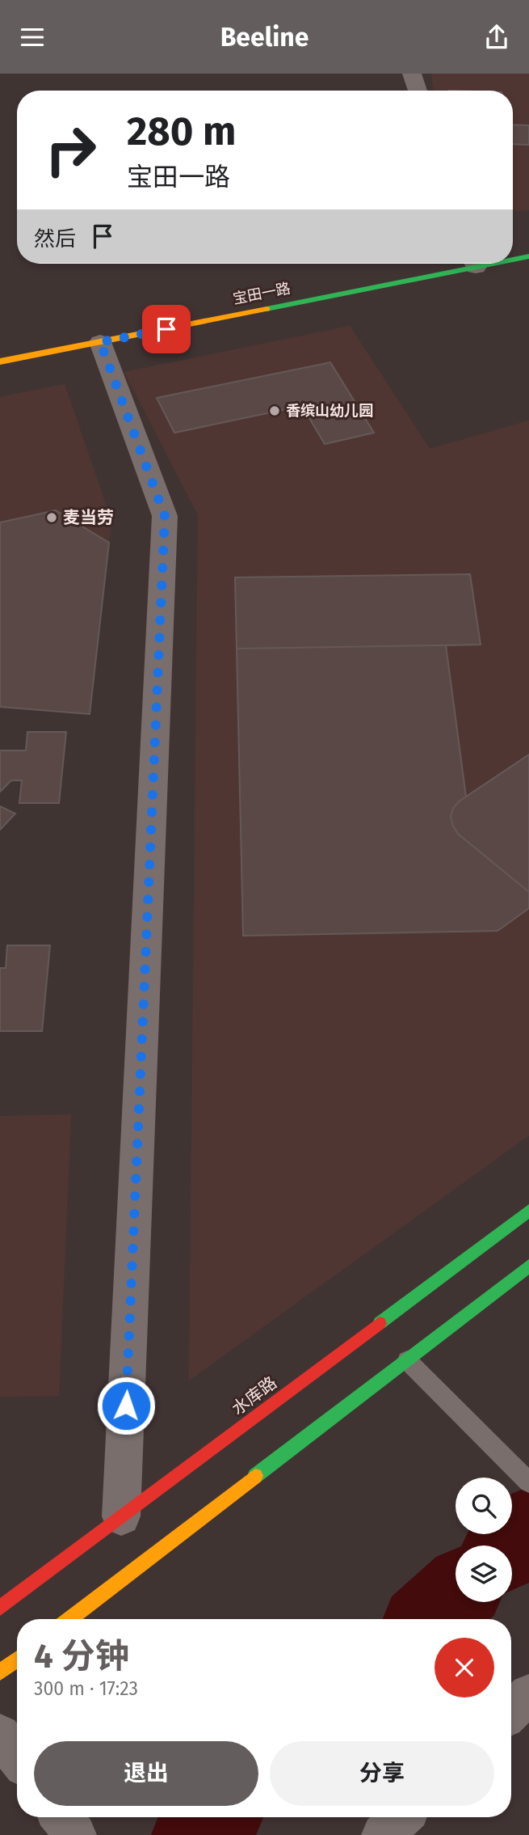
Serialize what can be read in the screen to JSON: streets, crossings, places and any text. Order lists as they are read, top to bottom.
{
  "streets": {
    "main road": ["宝田一路", "水库路"]
  },
  "places": ["香缤山幼儿园", "麦当劳"],
  "page": {
    "header": "Beeline",
    "turn": ["280 m", "宝田一路"],
    "then": "然后",
    "heading": ["4 分钟", "300 m · 17:23"],
    "buttons": ["退出", "分享"]
  }
}
